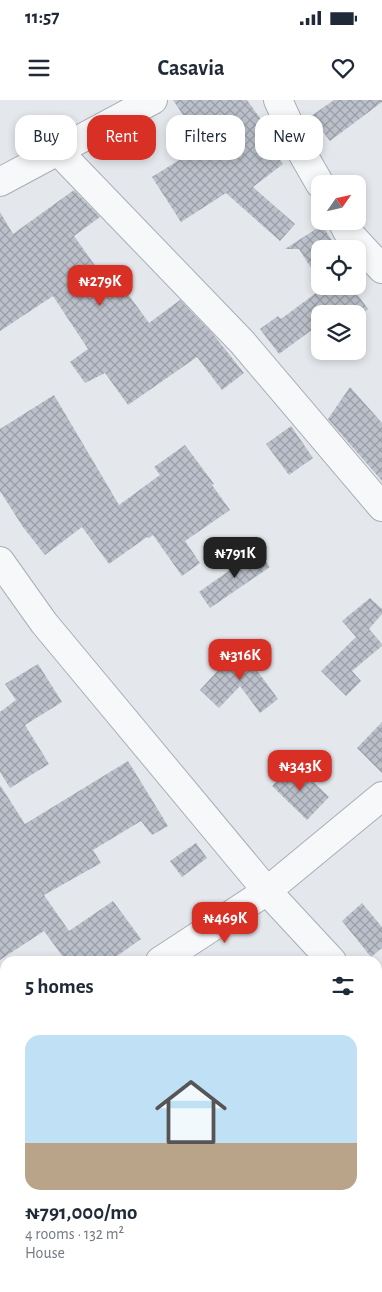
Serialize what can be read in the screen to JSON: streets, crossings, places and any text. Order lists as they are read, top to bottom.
{
  "north": "top right",
  "page": {
    "status": "11:57",
    "header": "Casavia",
    "chip": [
      "Buy",
      "Rent",
      "Filters",
      "New"
    ],
    "price": [
      "₦279K",
      "₦791K",
      "₦316K",
      "₦343K",
      "₦469K"
    ],
    "heading": "5 homes",
    "list": [
      {
        "name": "₦791,000/mo",
        "note": "4 rooms · 132 m² · House"
      }
    ]
  }
}
